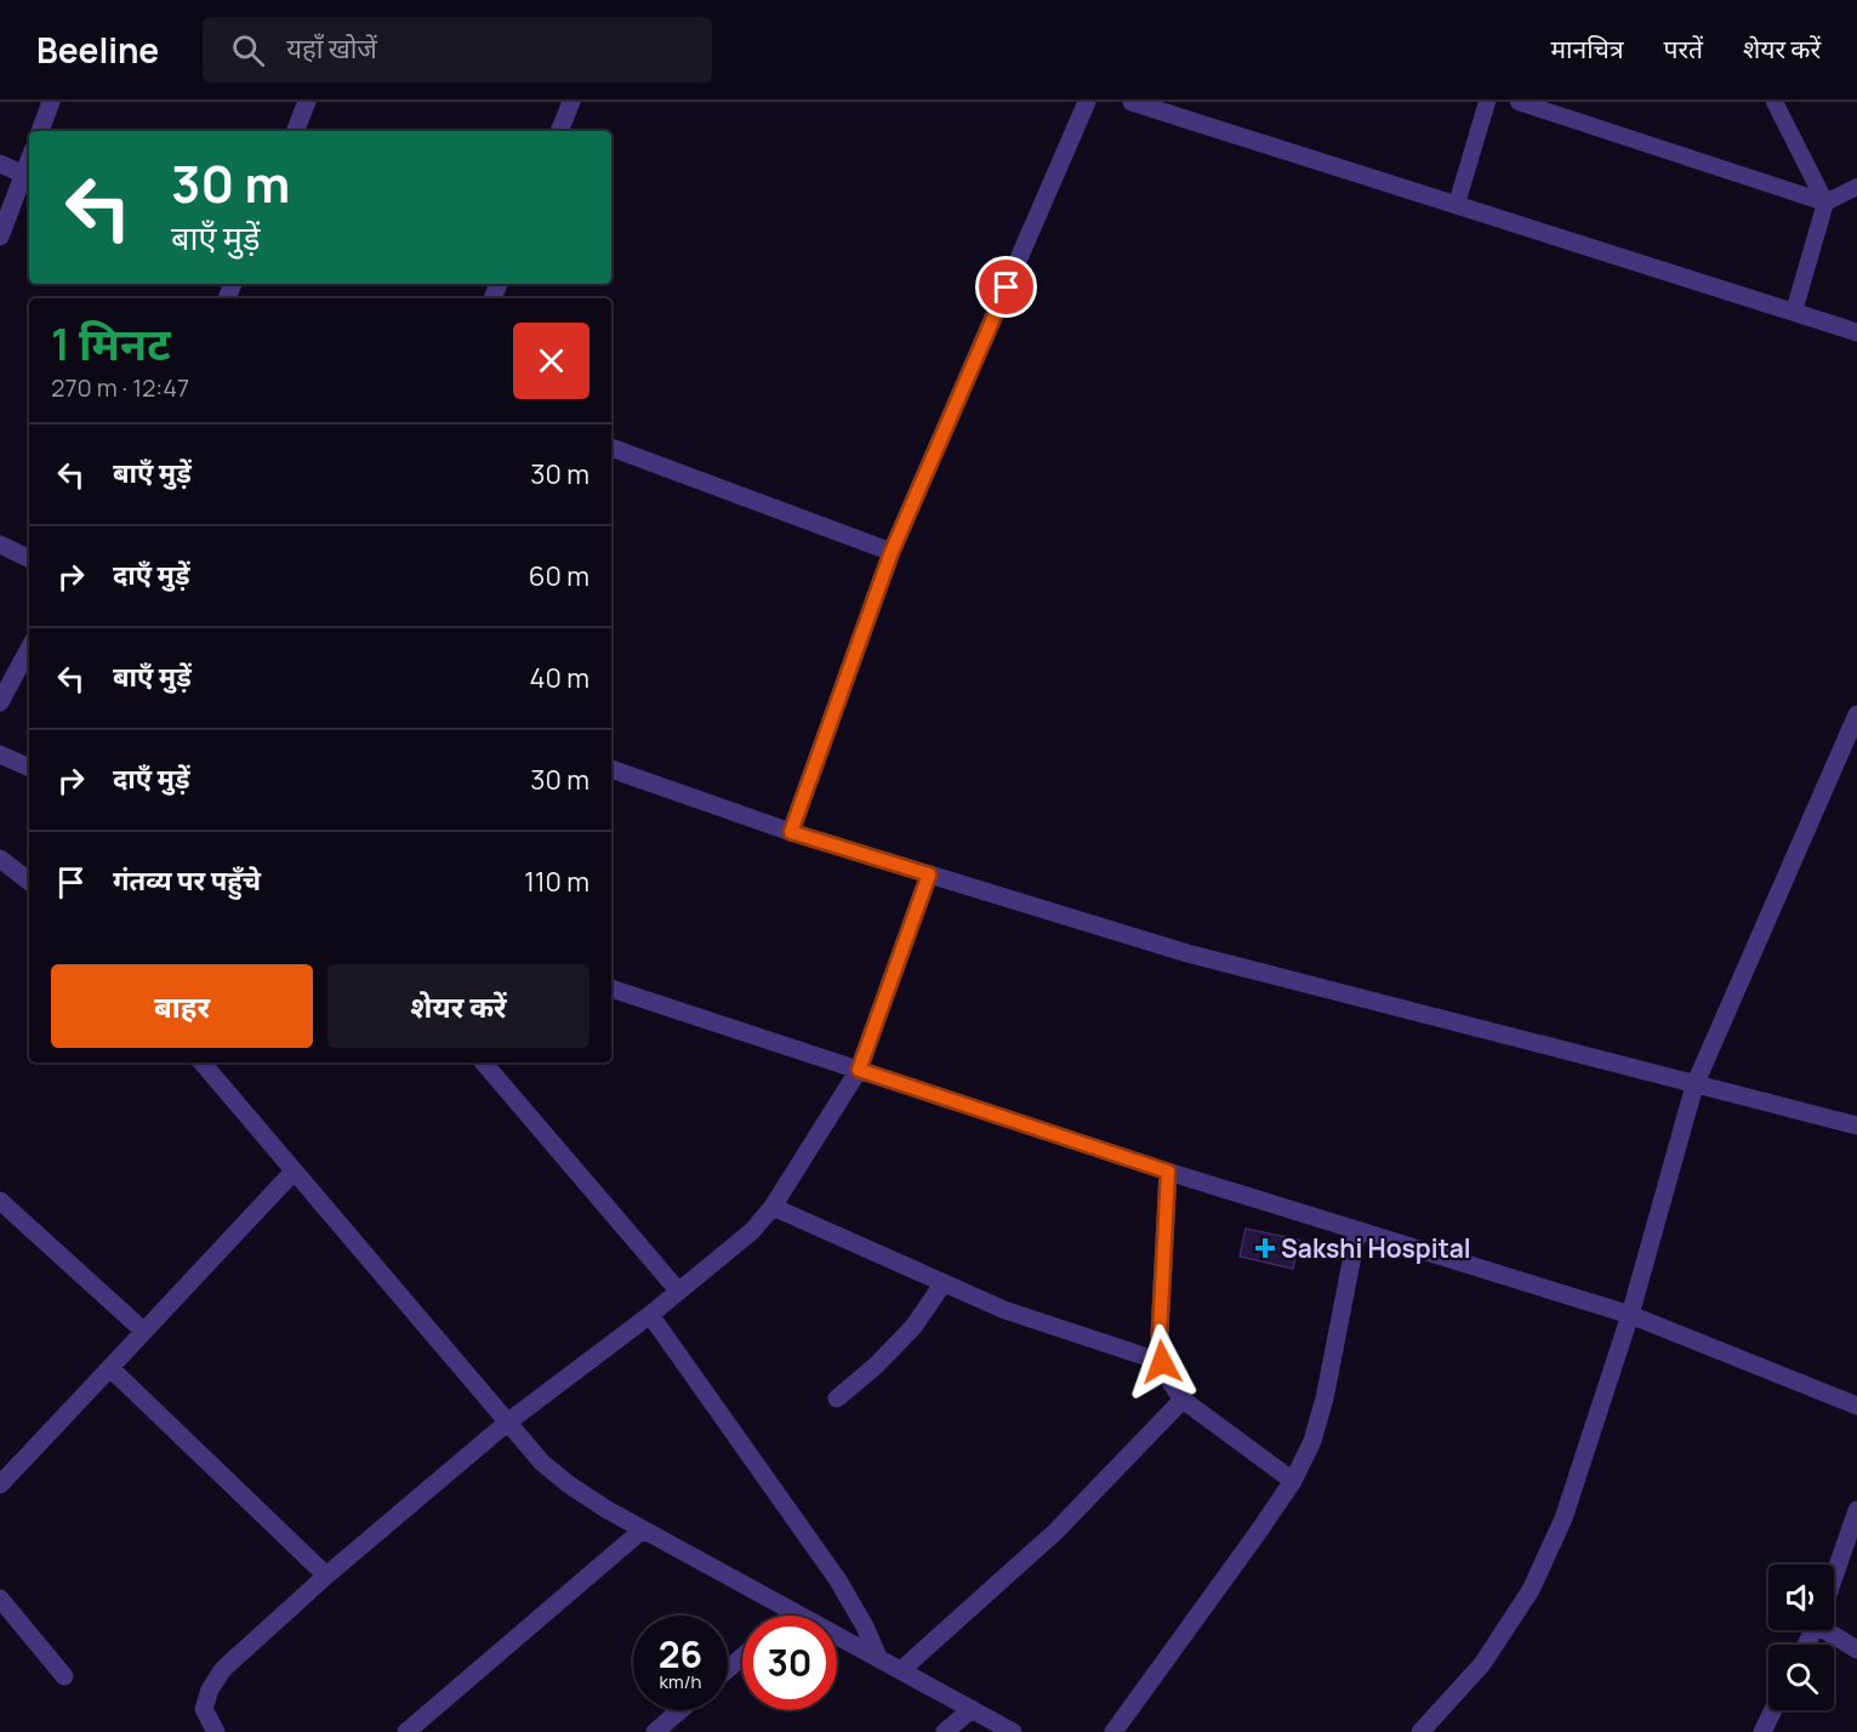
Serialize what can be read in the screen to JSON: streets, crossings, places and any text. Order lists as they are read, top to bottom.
{
  "places": {
    "health": ["Sakshi Hospital"]
  },
  "page": {
    "header": "Beeline",
    "search": "यहाँ खोजें",
    "nav": ["मानचित्र", "परतें", "शेयर करें"],
    "turn": ["30 m", "बाएँ मुड़ें"],
    "heading": ["1 मिनट", "270 m · 12:47"],
    "list": [
      {
        "name": "बाएँ मुड़ें",
        "value": "30 m"
      },
      {
        "name": "दाएँ मुड़ें",
        "value": "60 m"
      },
      {
        "name": "बाएँ मुड़ें",
        "value": "40 m"
      },
      {
        "name": "दाएँ मुड़ें",
        "value": "30 m"
      },
      {
        "name": "गंतव्य पर पहुँचे",
        "value": "110 m"
      }
    ],
    "buttons": ["बाहर", "शेयर करें"],
    "speed": "26 km/h",
    "limit": "30"
  }
}
